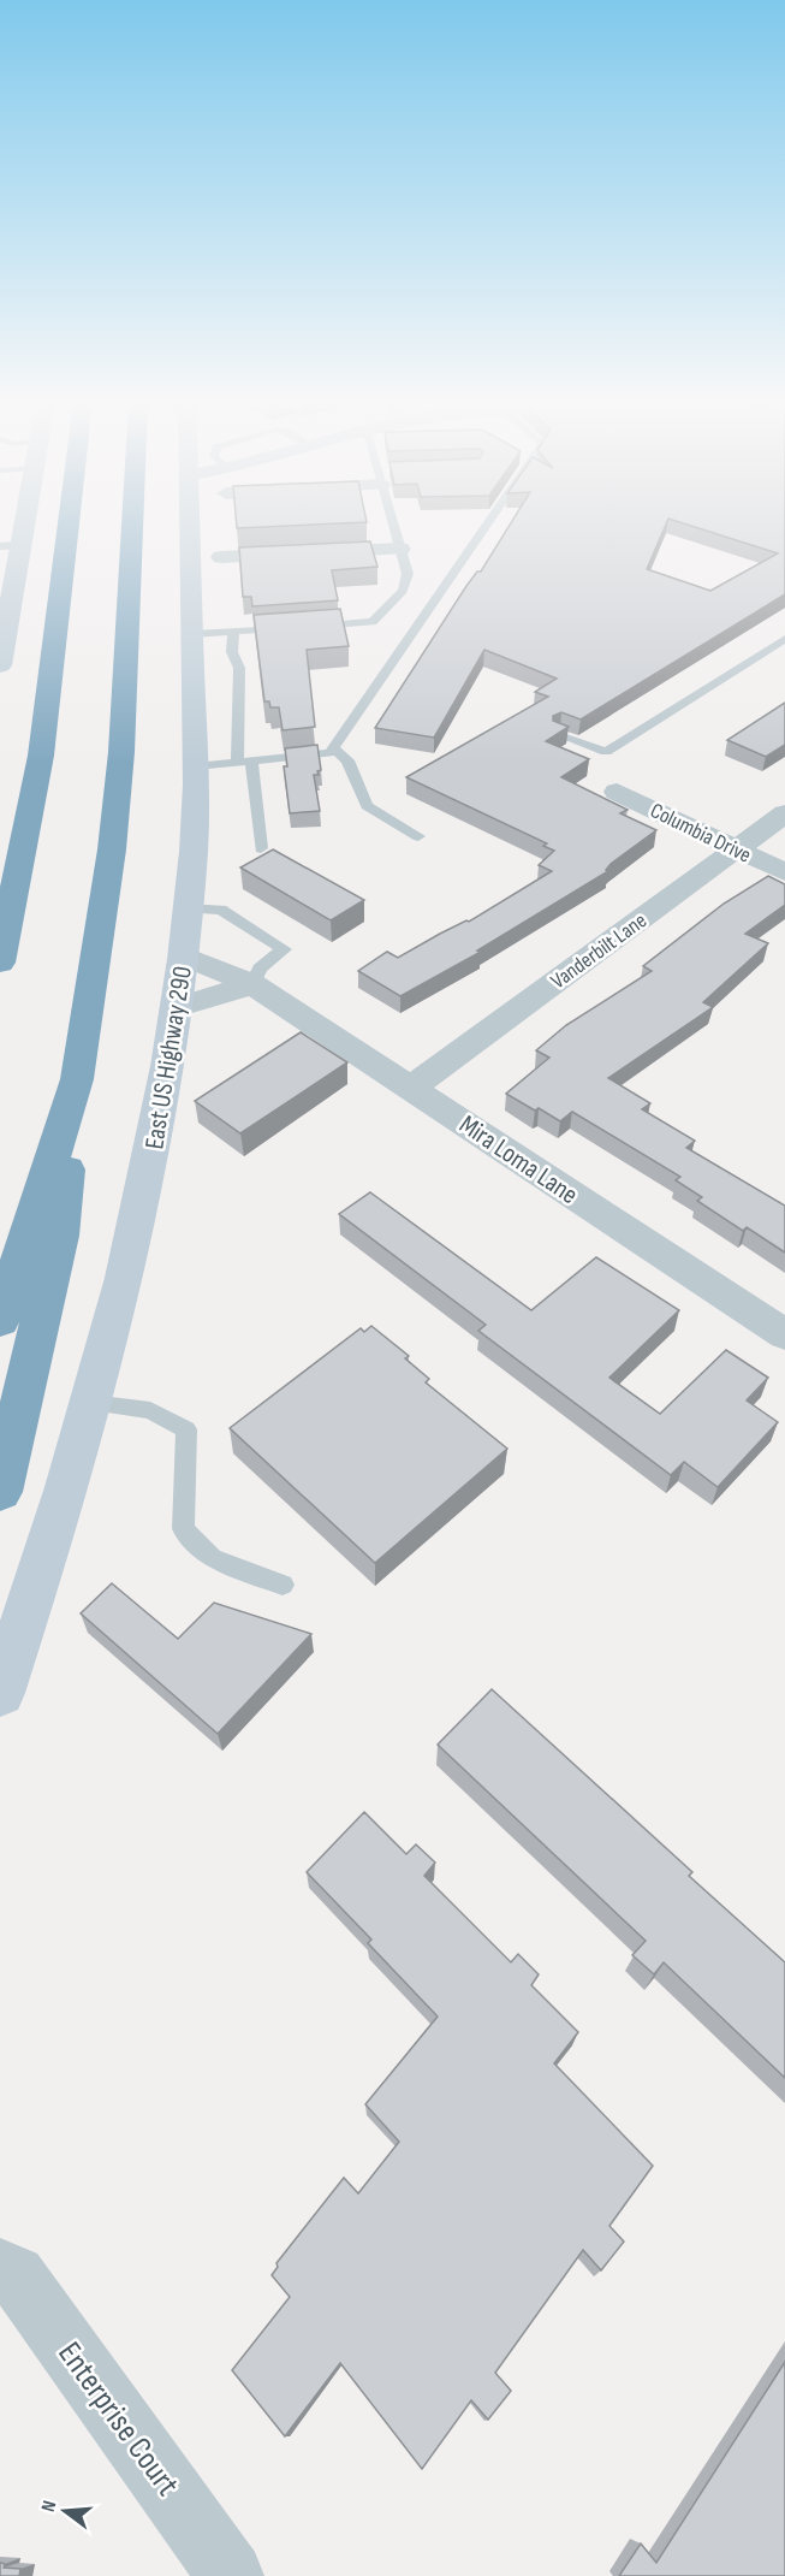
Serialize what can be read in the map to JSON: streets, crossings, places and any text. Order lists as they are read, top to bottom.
{
  "streets": {
    "main road": ["East US Highway 290"],
    "street": [
      "Columbia Drive",
      "Vanderbilt Lane",
      "Mira Loma Lane",
      "Enterprise Court"
    ]
  },
  "crossings": [
    ["Columbia Drive", "Vanderbilt Lane"],
    ["Vanderbilt Lane", "Mira Loma Lane"],
    ["East US Highway 290", "Mira Loma Lane"]
  ],
  "north": "left"
}
